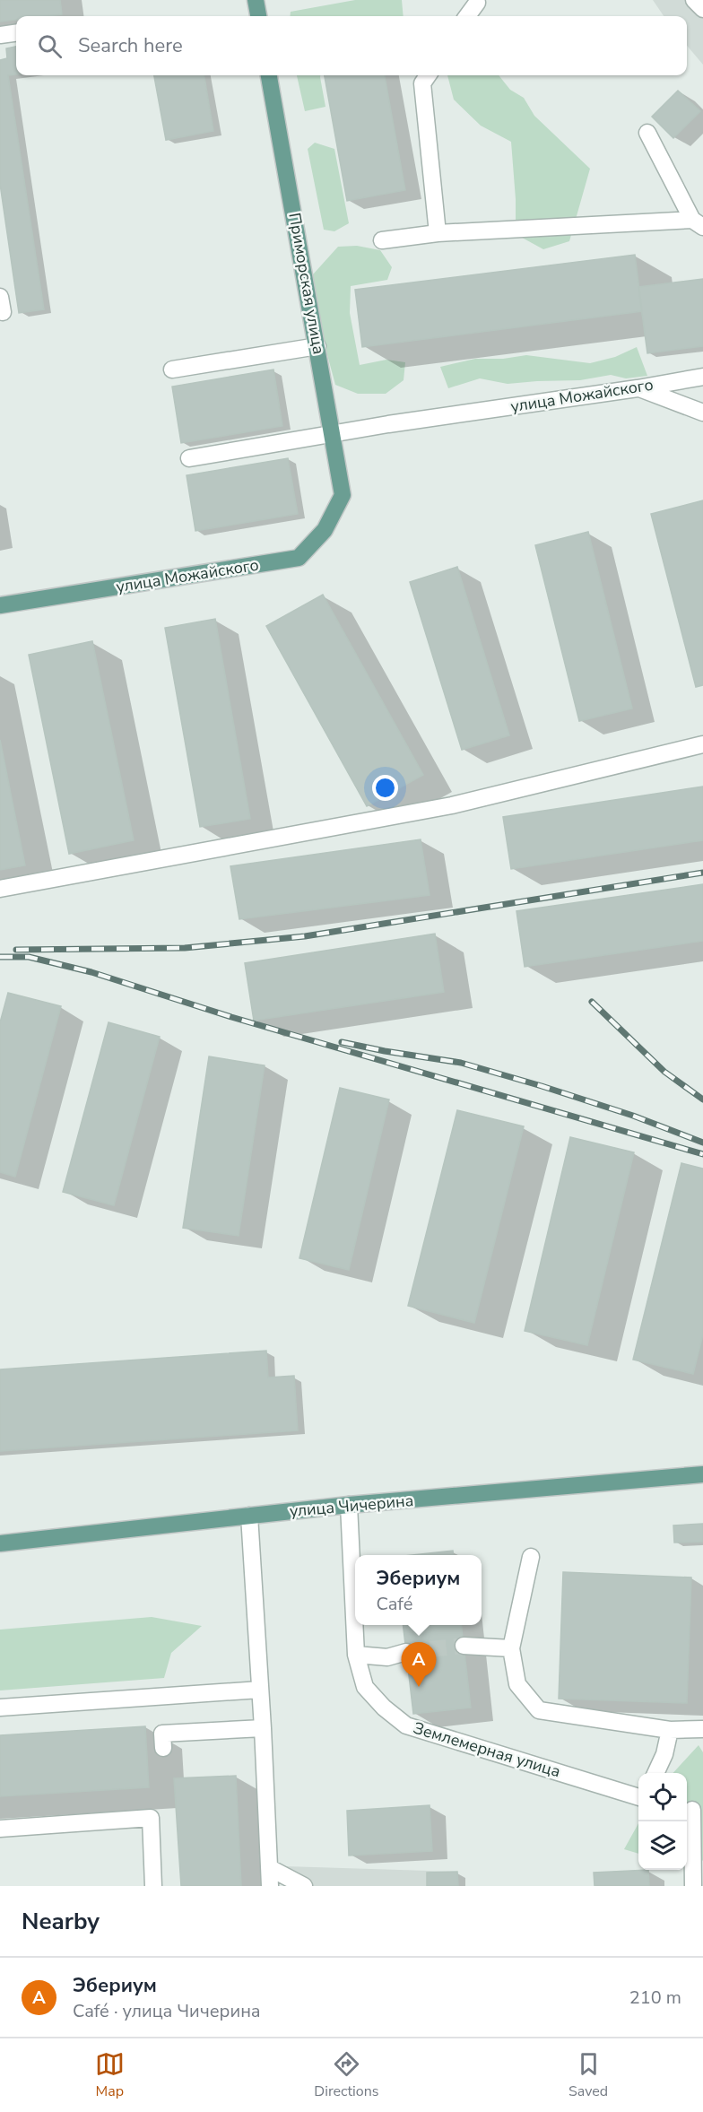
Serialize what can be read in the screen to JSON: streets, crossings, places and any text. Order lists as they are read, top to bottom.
{
  "streets": {
    "main road": ["Приморская улица", "улица Можайского", "улица Чичерина"],
    "street": ["Землемерная улица"]
  },
  "crossings": [
    ["Приморская улица", "улица Можайского"],
    ["улица Чичерина", "Землемерная улица"]
  ],
  "page": {
    "search": "Search here",
    "popup": ["Эбериум", "Café"],
    "pins": "A",
    "heading": "Nearby",
    "list": [
      {
        "mark": "A",
        "name": "Эбериум",
        "note": "Café · улица Чичерина",
        "value": "210 m"
      }
    ],
    "nav": ["Map", "Directions", "Saved"]
  }
}
